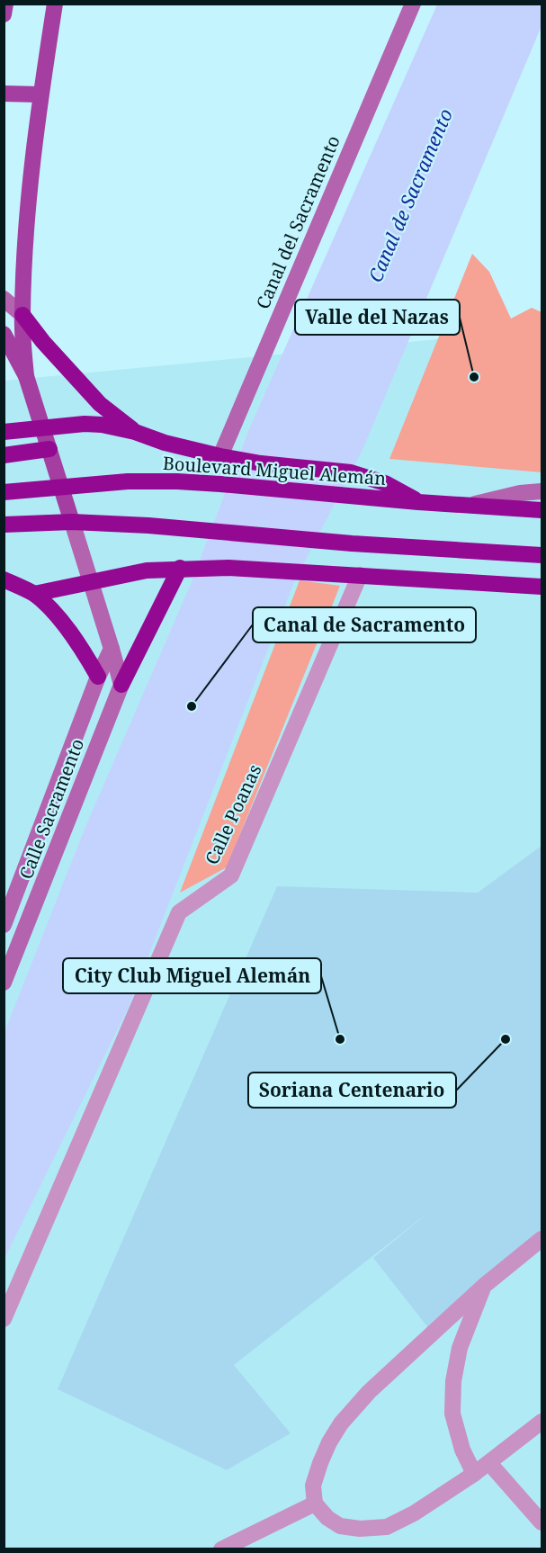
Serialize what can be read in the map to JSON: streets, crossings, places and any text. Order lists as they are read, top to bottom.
{
  "streets": {
    "highway": ["Boulevard Miguel Alemán"],
    "main road": ["Canal del Sacramento", "Calle Sacramento"],
    "street": ["Calle Poanas"]
  },
  "water": ["Canal de Sacramento"],
  "places": [
    "Valle del Nazas",
    "Canal de Sacramento",
    "City Club Miguel Alemán",
    "Soriana Centenario"
  ]
}
